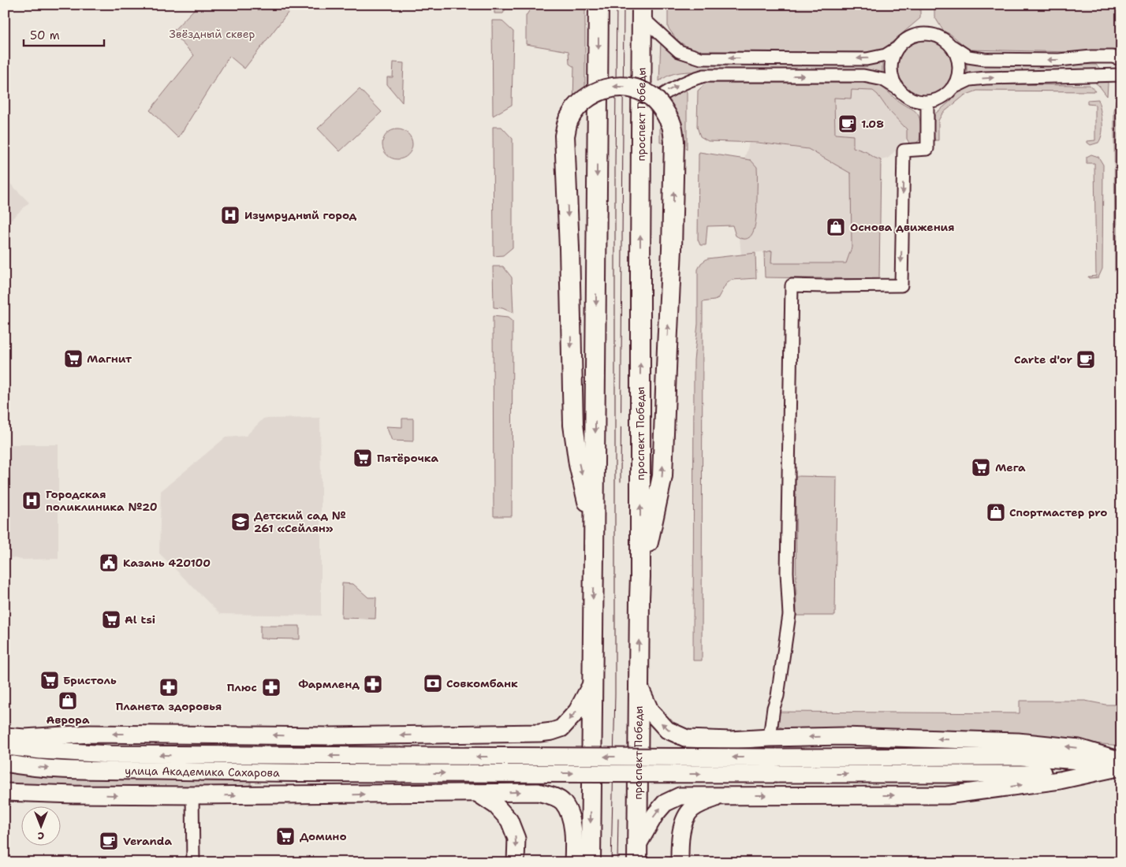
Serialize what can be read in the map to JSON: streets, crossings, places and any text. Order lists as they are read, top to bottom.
{
  "streets": {
    "main road": ["проспект Победы", "улица Академика Сахарова"]
  },
  "parks": ["Звёздный сквер"],
  "places": {
    "cafe": ["1.08", "Carte d'or", "Veranda"],
    "hospital": ["Изумрудный город", "Городская поликлиника №20"],
    "shop": ["Основа движения", "Спортмастер pro", "Аврора"],
    "supermarket": [
      "Магнит",
      "Пятёрочка",
      "Мега",
      "Al tsi",
      "Бристоль",
      "Домино"
    ],
    "school or university": ["Детский сад № 261 «Сейлян»"],
    "public building": ["Казань 420100"],
    "bank": ["Совкомбанк"],
    "pharmacy": ["Фармленд", "Планета здоровья", "Плюс"]
  },
  "scale_bar": "50 m",
  "north": "bottom"
}
